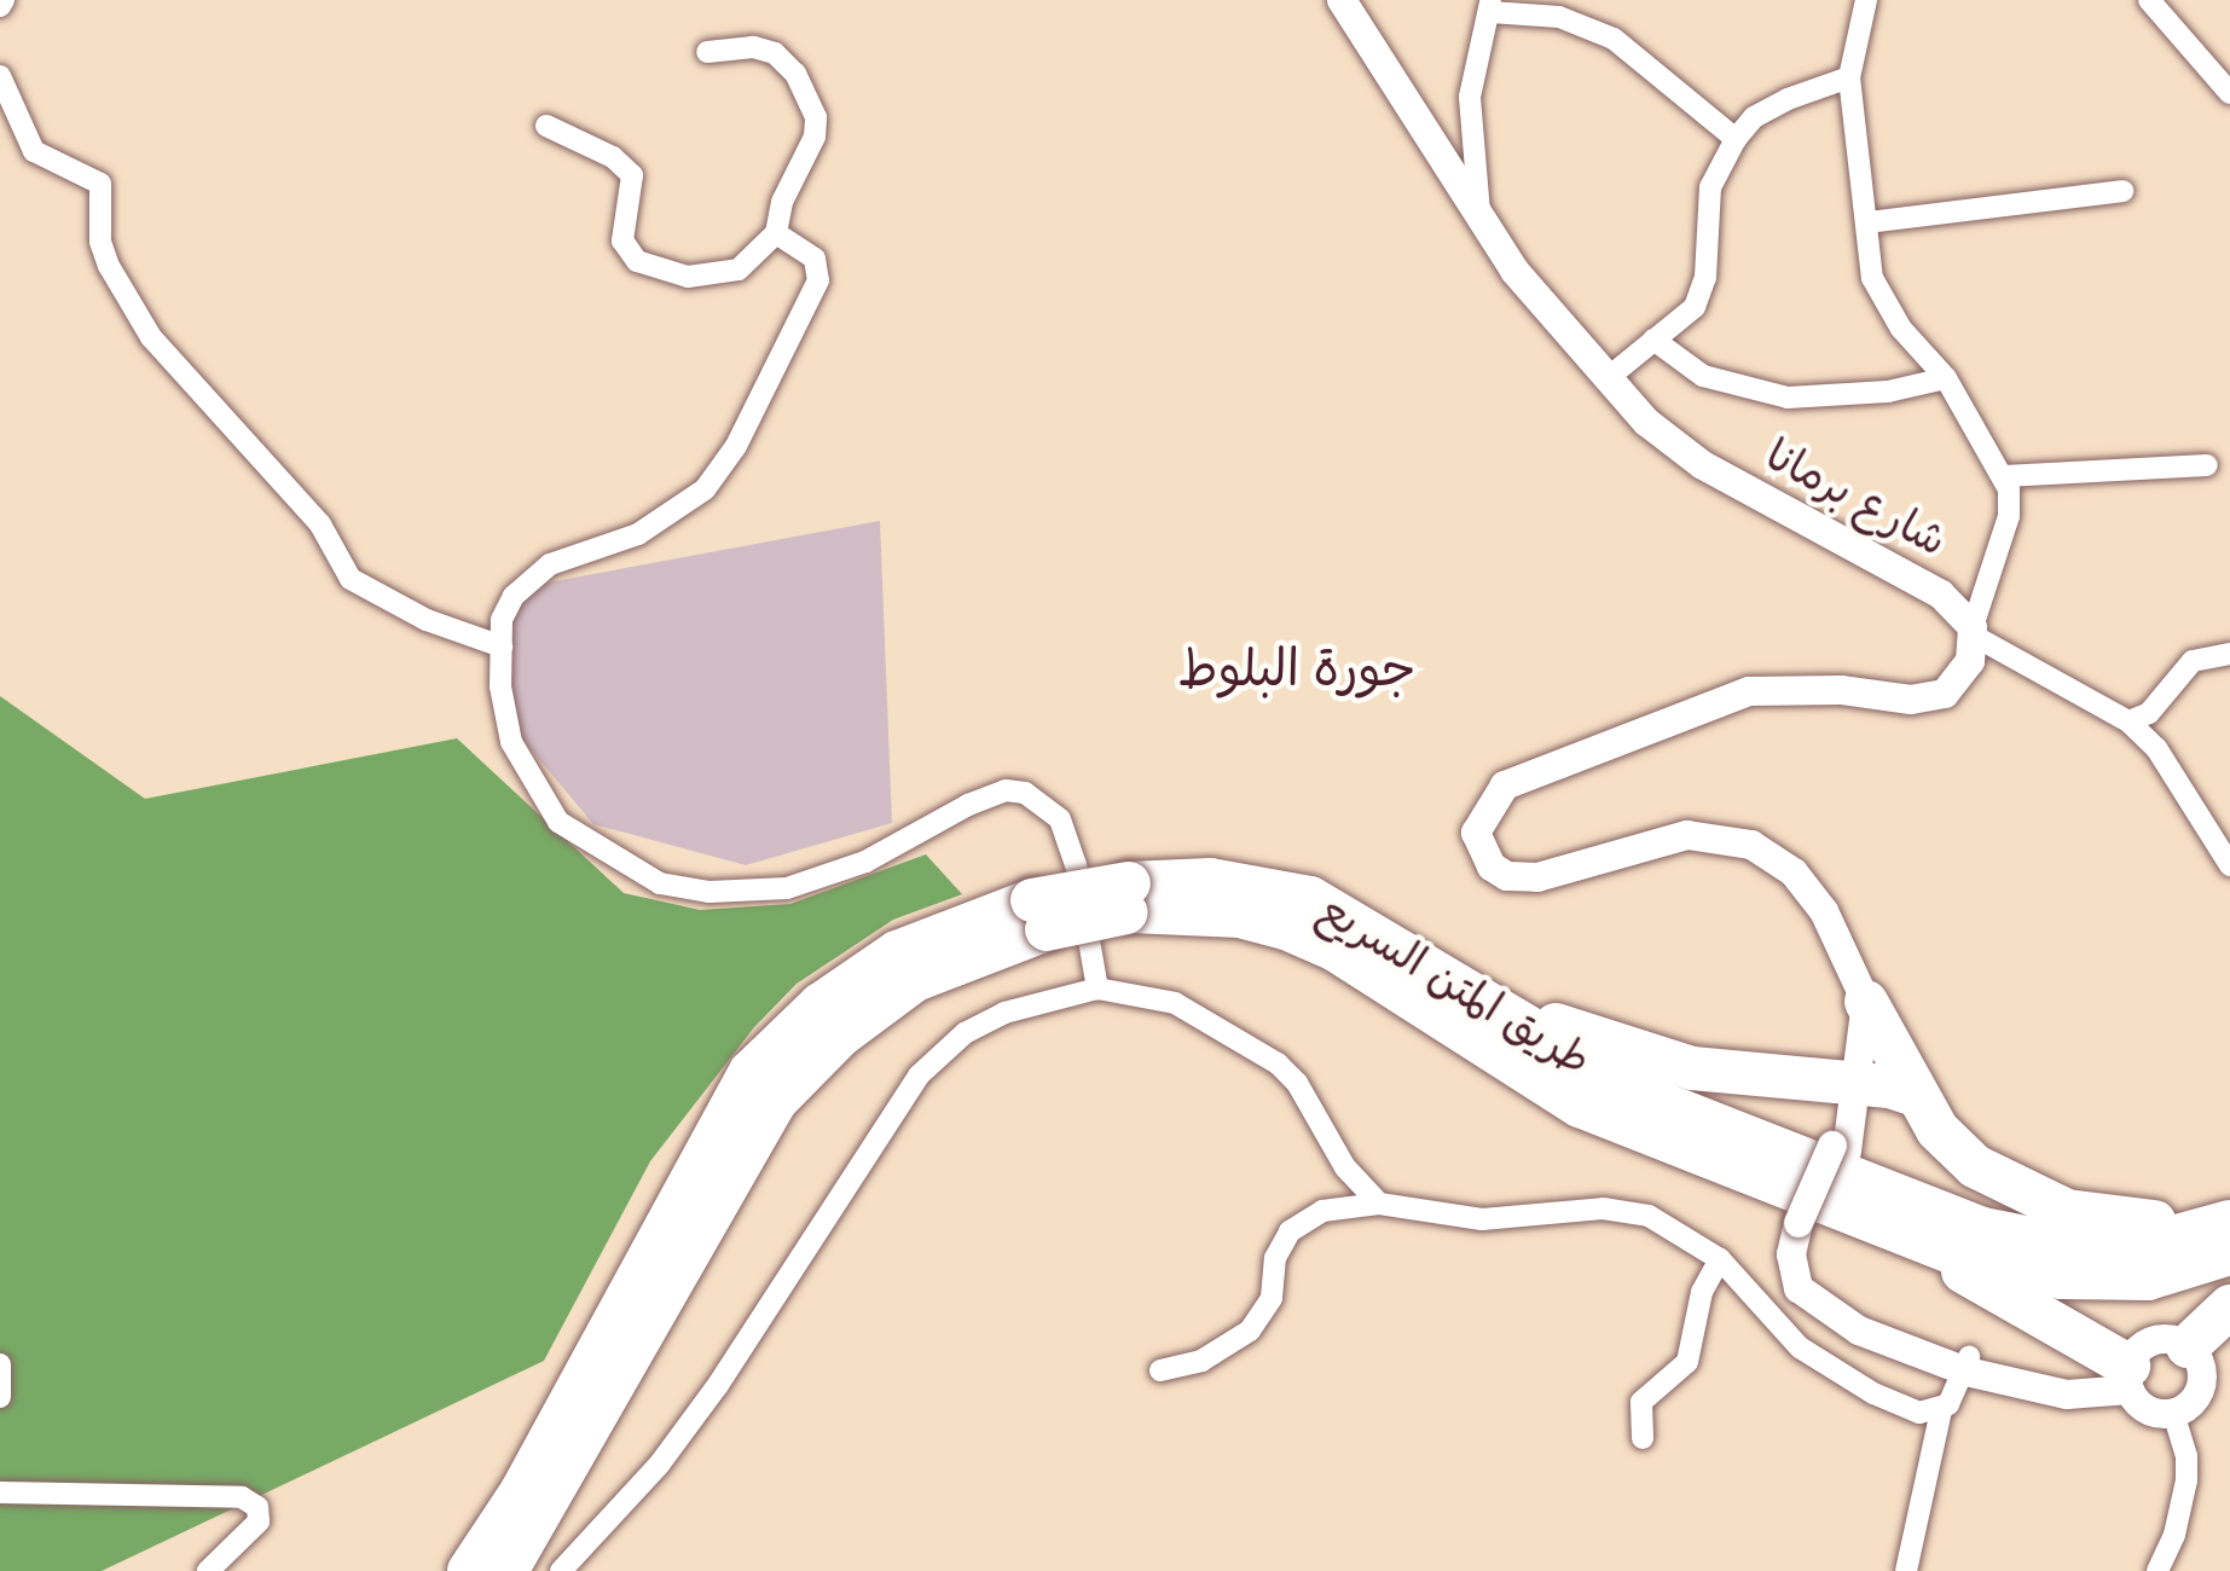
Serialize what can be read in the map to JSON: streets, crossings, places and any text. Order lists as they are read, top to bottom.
{
  "streets": {
    "highway": ["طريق المتن السريع"],
    "street": ["شارع برمانا"]
  },
  "districts": ["جورة البلوط"]
}
